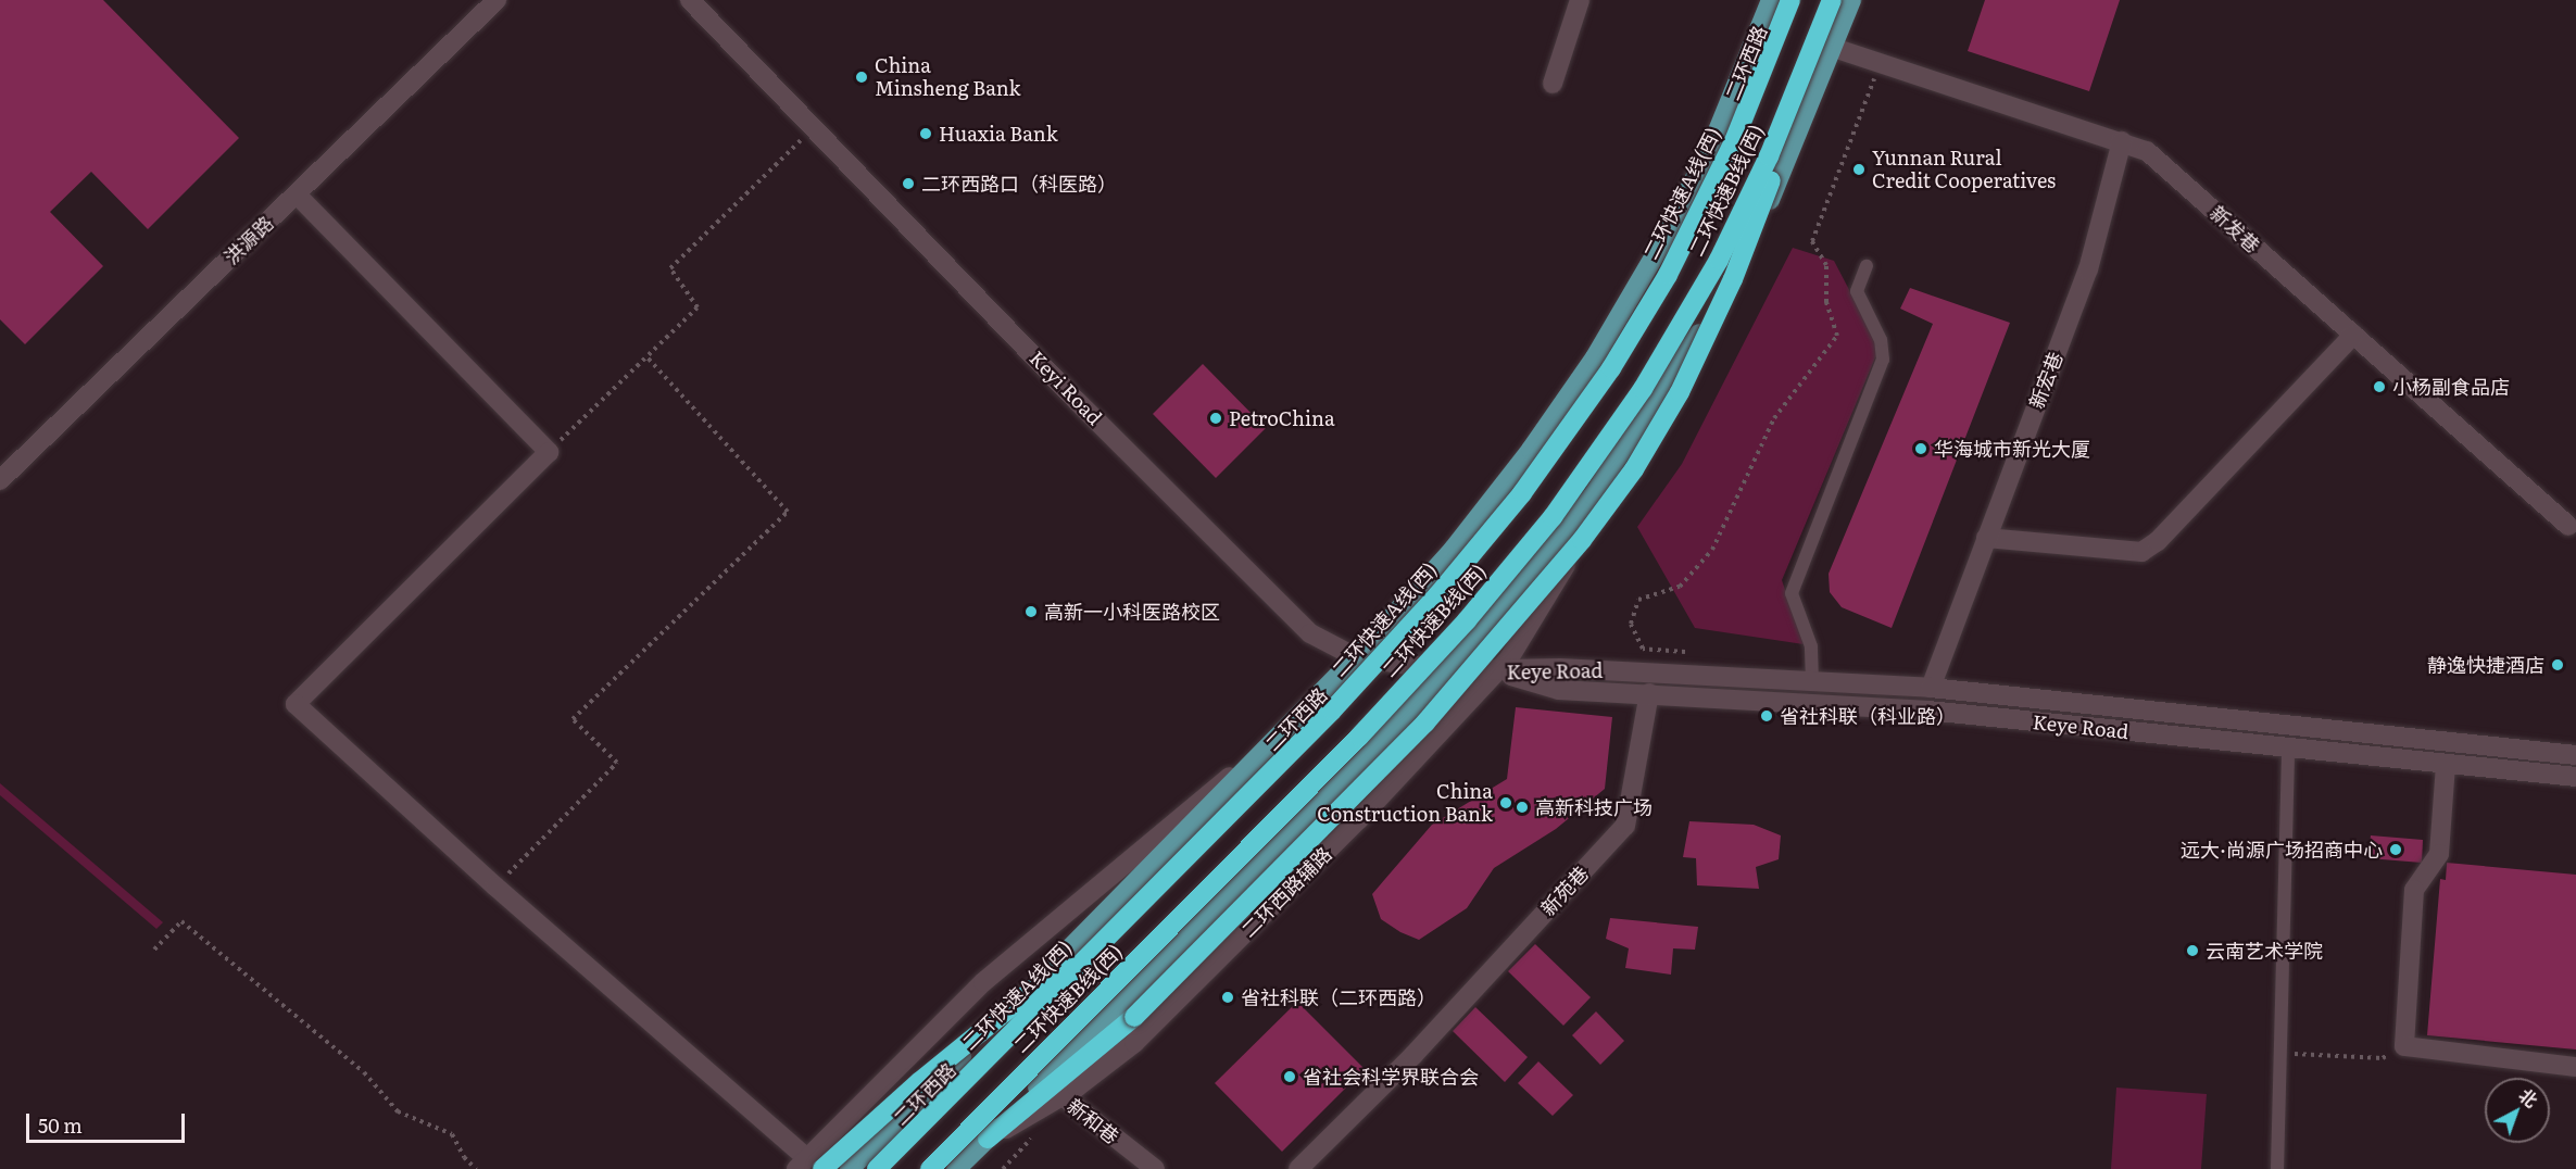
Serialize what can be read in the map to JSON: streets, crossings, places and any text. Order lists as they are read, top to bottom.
{
  "streets": {
    "highway": ["二环快速B线(西)", "二环快速A线(西)"],
    "main road": ["二环西路"],
    "street": [
      "新发巷",
      "洪源路",
      "新宏巷",
      "Keyi Road",
      "Keye Road",
      "新苑巷",
      "二环西路辅路",
      "新和巷"
    ]
  },
  "crossings": [
    ["二环西路", "Keyi Road"],
    ["新发巷", "新宏巷"],
    ["新宏巷", "Keye Road"],
    ["Keyi Road", "Keye Road"],
    ["Keyi Road", "二环西路辅路"],
    ["Keye Road", "新苑巷"],
    ["Keye Road", "二环西路辅路"],
    ["二环西路辅路", "新和巷"]
  ],
  "places": [
    "China Minsheng Bank",
    "Huaxia Bank",
    "Yunnan Rural Credit Cooperatives",
    "二环西路口（科医路）",
    "小杨副食品店",
    "PetroChina",
    "华海城市新光大厦",
    "高新一小科医路校区",
    "静逸快捷酒店",
    "省社科联（科业路）",
    "China Construction Bank",
    "高新科技广场",
    "远大·尚源广场招商中心",
    "云南艺术学院",
    "省社科联（二环西路）",
    "省社会科学界联合会"
  ],
  "scale_bar": "50 m",
  "north": "top right"
}
